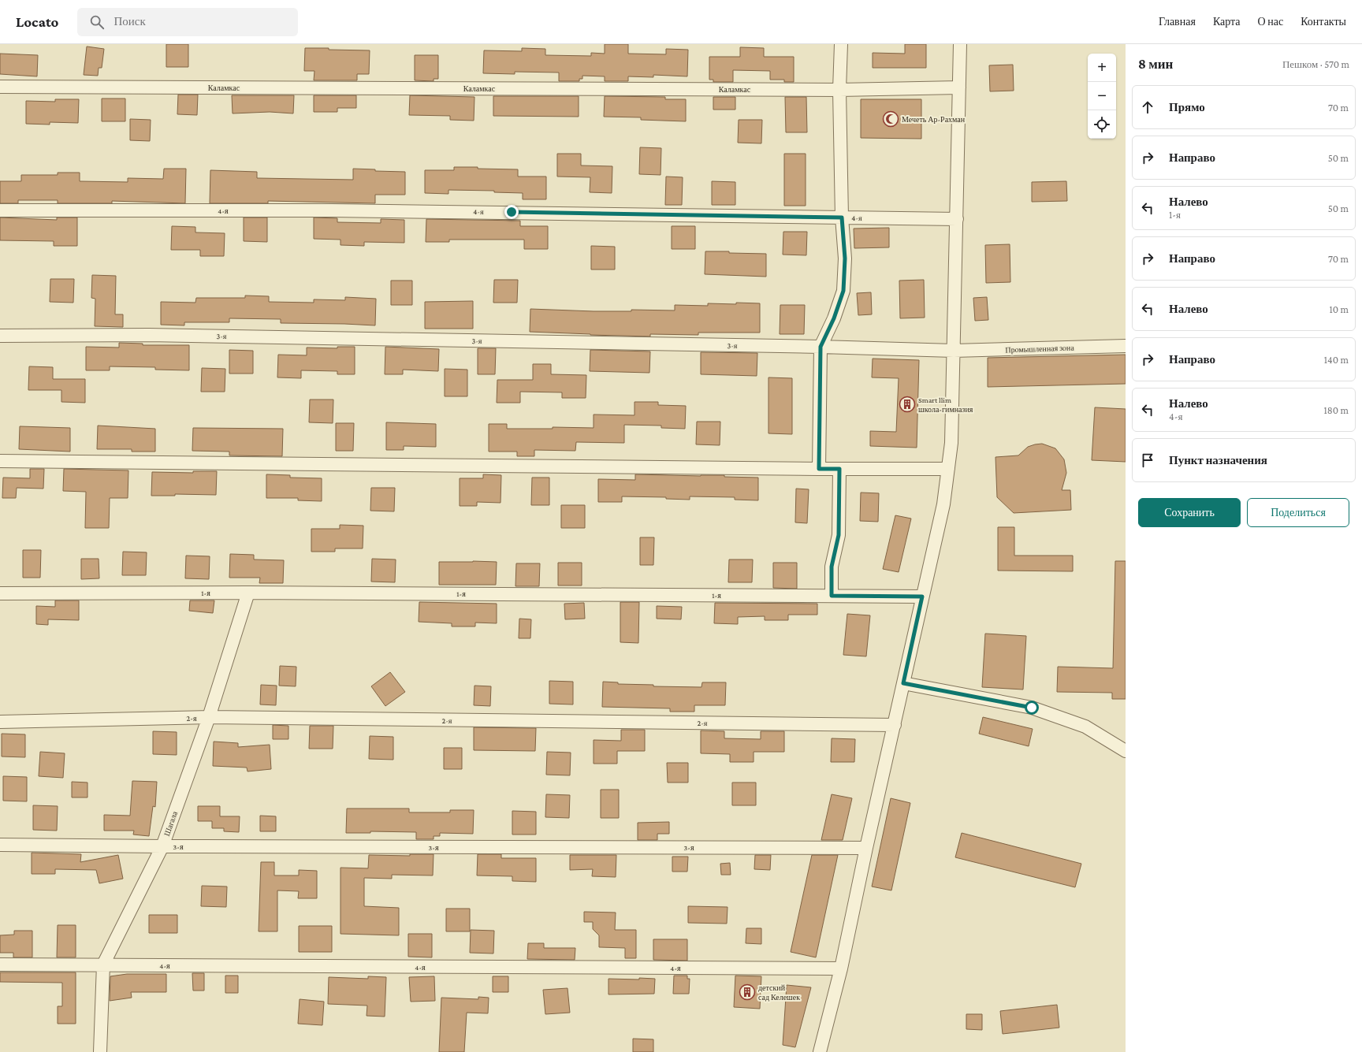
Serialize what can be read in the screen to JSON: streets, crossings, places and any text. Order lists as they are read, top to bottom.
{
  "streets": {
    "street": [
      "Каламкас",
      "4-я",
      "3-я",
      "Промышленная зона",
      "1-я",
      "2-я",
      "Шагала"
    ]
  },
  "crossings": [
    ["4-я", "Шагала"],
    ["3-я", "Промышленная зона"],
    ["3-я", "Шагала"],
    ["1-я", "Шагала"],
    ["2-я", "Шагала"]
  ],
  "places": {
    "mosque": ["Мечеть Ар-Рахман"],
    "building": ["Smart llim школа-гимназия", "детский сад Келешек"]
  },
  "page": {
    "header": "Locato",
    "search": "Поиск",
    "nav": [
      "Главная",
      "Карта",
      "О нас",
      "Контакты"
    ],
    "heading": ["8 мин", "Пешком · 570 m"],
    "map_buttons": ["+", "−"],
    "list": [
      ["Прямо", "70 m"],
      ["Направо", "50 m"],
      ["Налево", "1-я", "50 m"],
      ["Направо", "70 m"],
      ["Налево", "10 m"],
      ["Направо", "140 m"],
      ["Налево", "4-я", "180 m"],
      "Пункт назначения"
    ],
    "buttons": ["Сохранить", "Поделиться"]
  }
}
